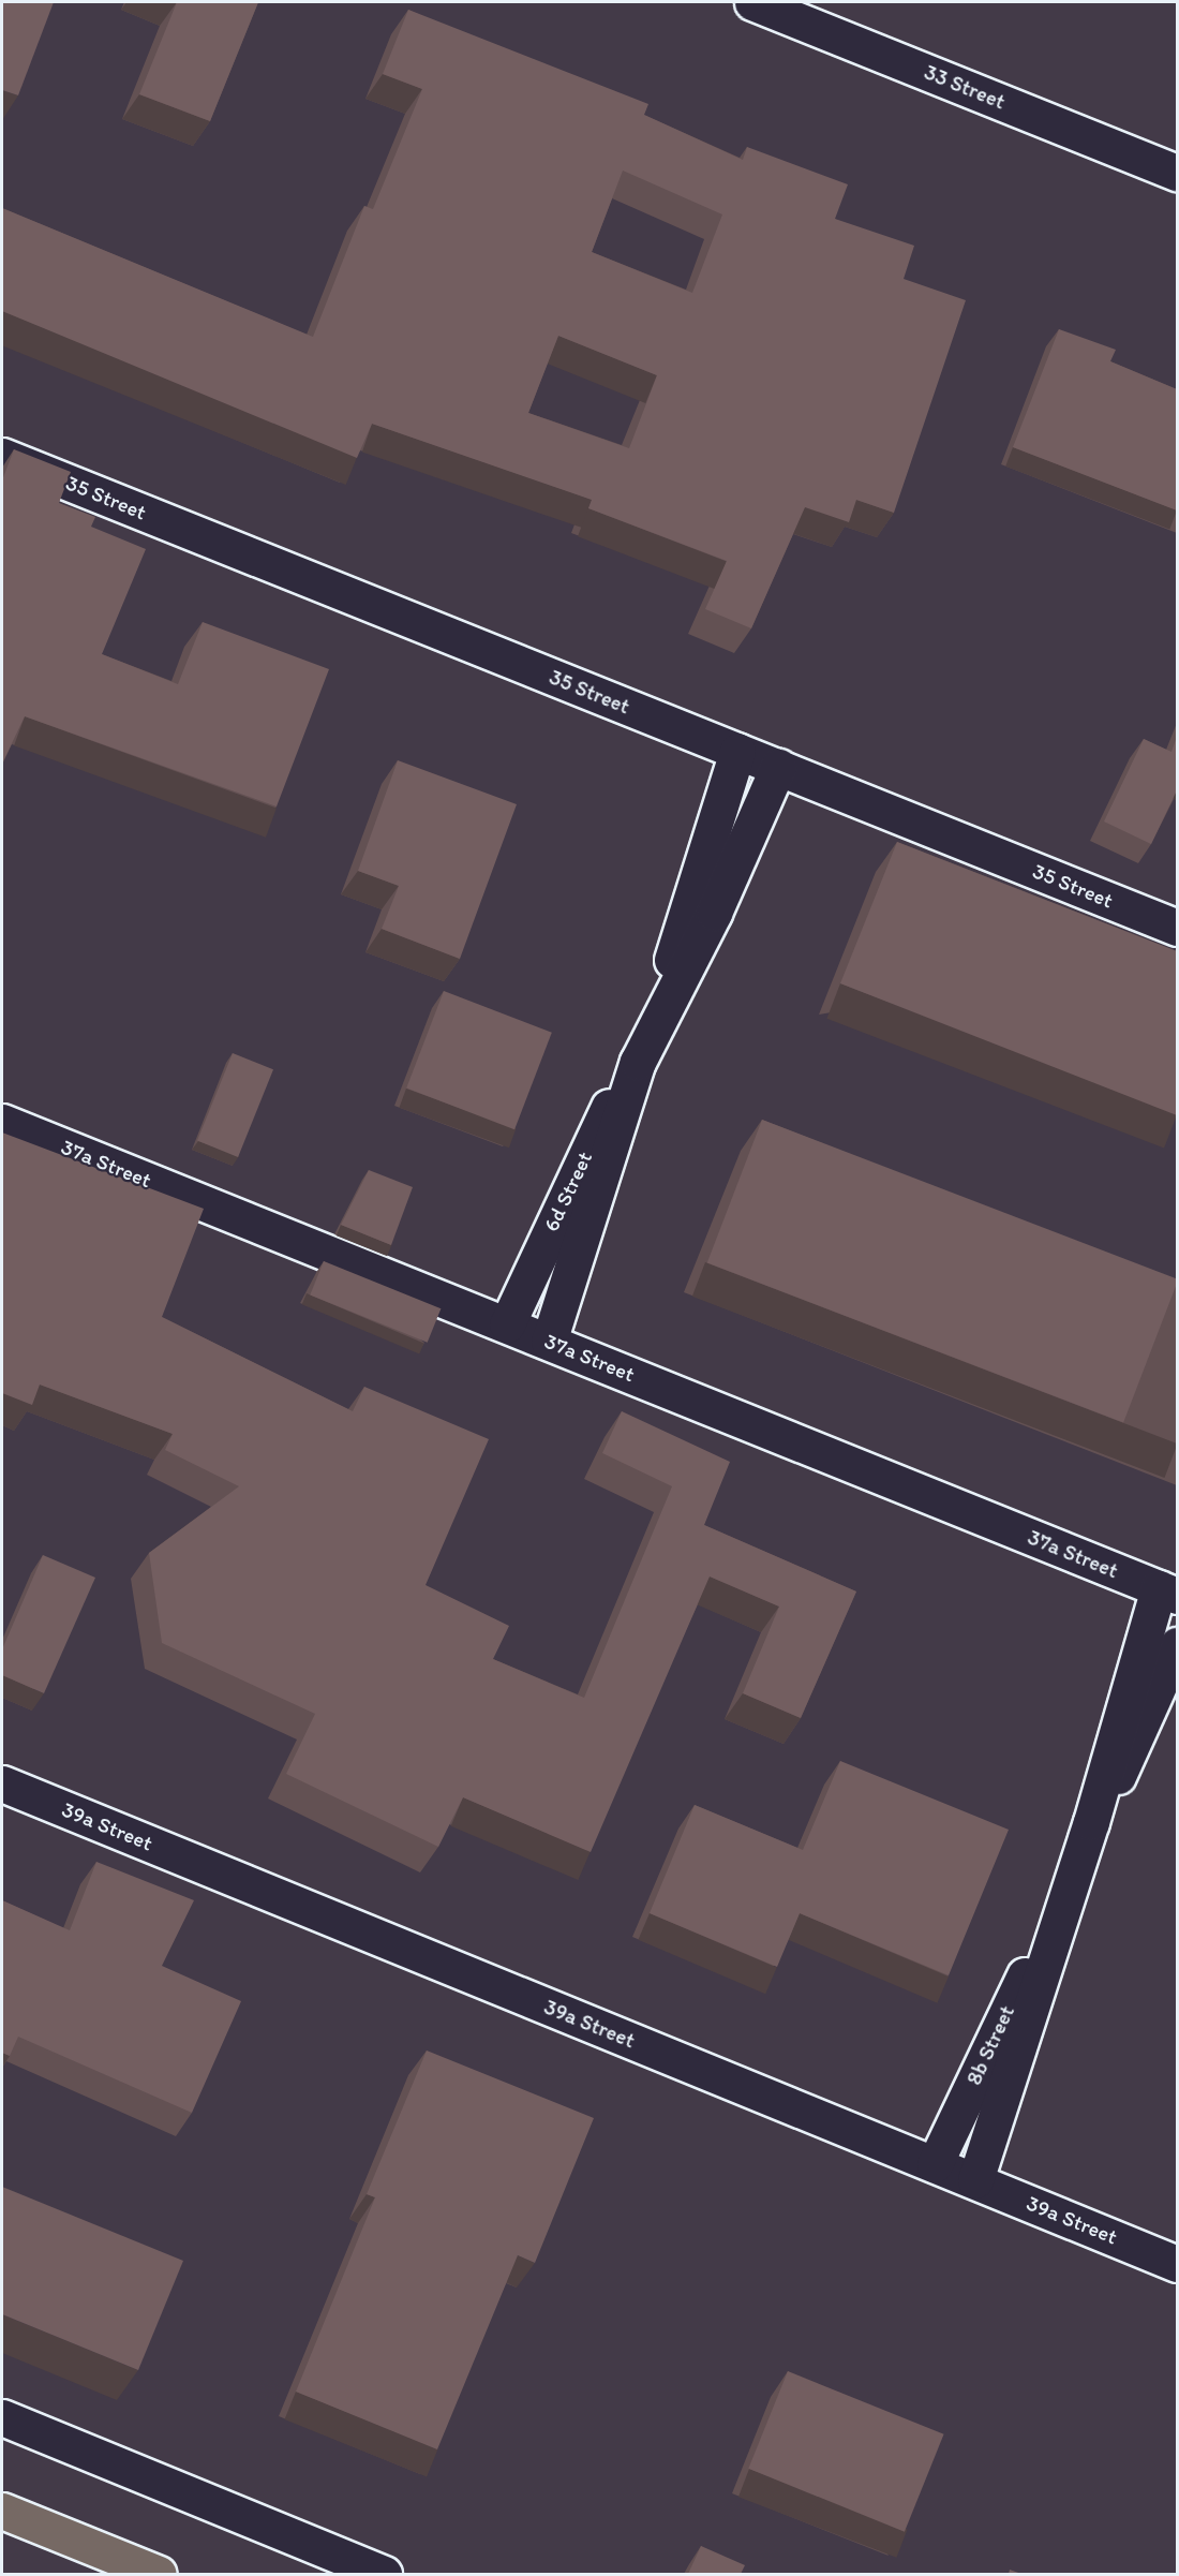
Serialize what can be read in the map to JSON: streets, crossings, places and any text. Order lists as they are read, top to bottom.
{
  "streets": {
    "street": [
      "33 Street",
      "35 Street",
      "37a Street",
      "6d Street",
      "39a Street",
      "8b Street"
    ]
  },
  "crossings": [
    ["35 Street", "6d Street"],
    ["37a Street", "6d Street"],
    ["37a Street", "8b Street"],
    ["39a Street", "8b Street"]
  ]
}
